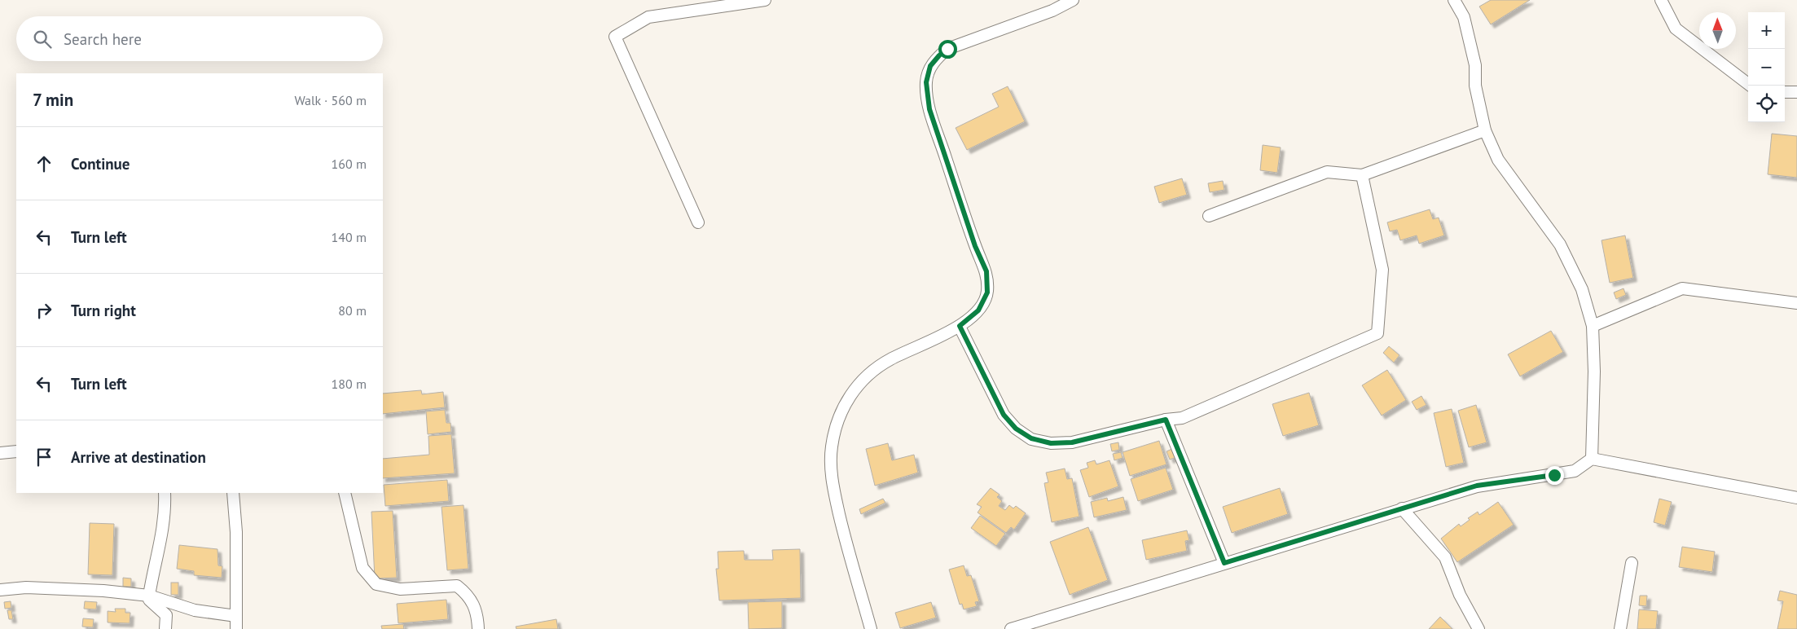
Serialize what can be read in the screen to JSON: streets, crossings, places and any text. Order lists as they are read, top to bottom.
{
  "north": "top",
  "page": {
    "map_buttons": ["+", "−"],
    "search": "Search here",
    "heading": ["7 min", "Walk · 560 m"],
    "list": [
      ["Continue", "160 m"],
      ["Turn left", "140 m"],
      ["Turn right", "80 m"],
      ["Turn left", "180 m"],
      "Arrive at destination"
    ]
  }
}
